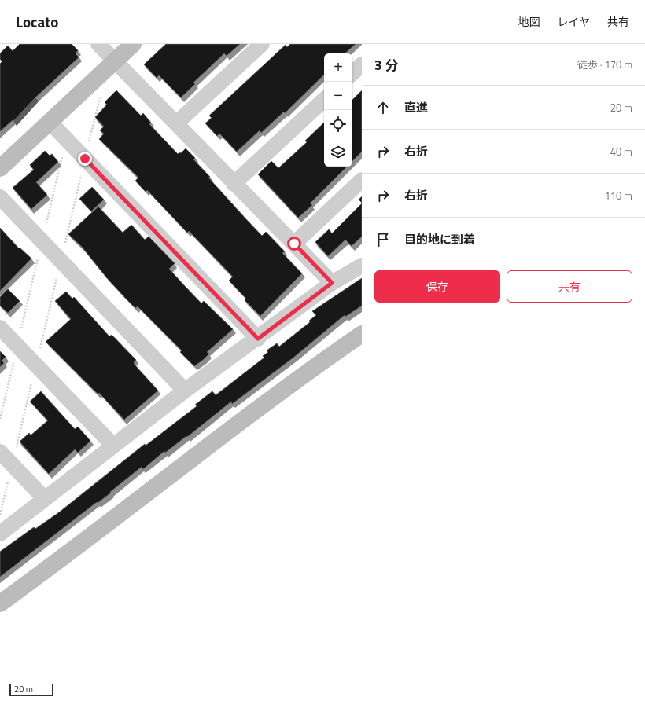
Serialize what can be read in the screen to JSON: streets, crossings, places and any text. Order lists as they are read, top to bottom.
{
  "scale_bar": "20 m",
  "page": {
    "header": "Locato",
    "nav": ["地図", "レイヤ", "共有"],
    "heading": ["3 分", "徒歩 · 170 m"],
    "map_buttons": ["+", "−"],
    "list": [
      ["直進", "20 m"],
      ["右折", "40 m"],
      ["右折", "110 m"],
      "目的地に到着"
    ],
    "buttons": ["保存", "共有"],
    "scale": "20 m"
  }
}
